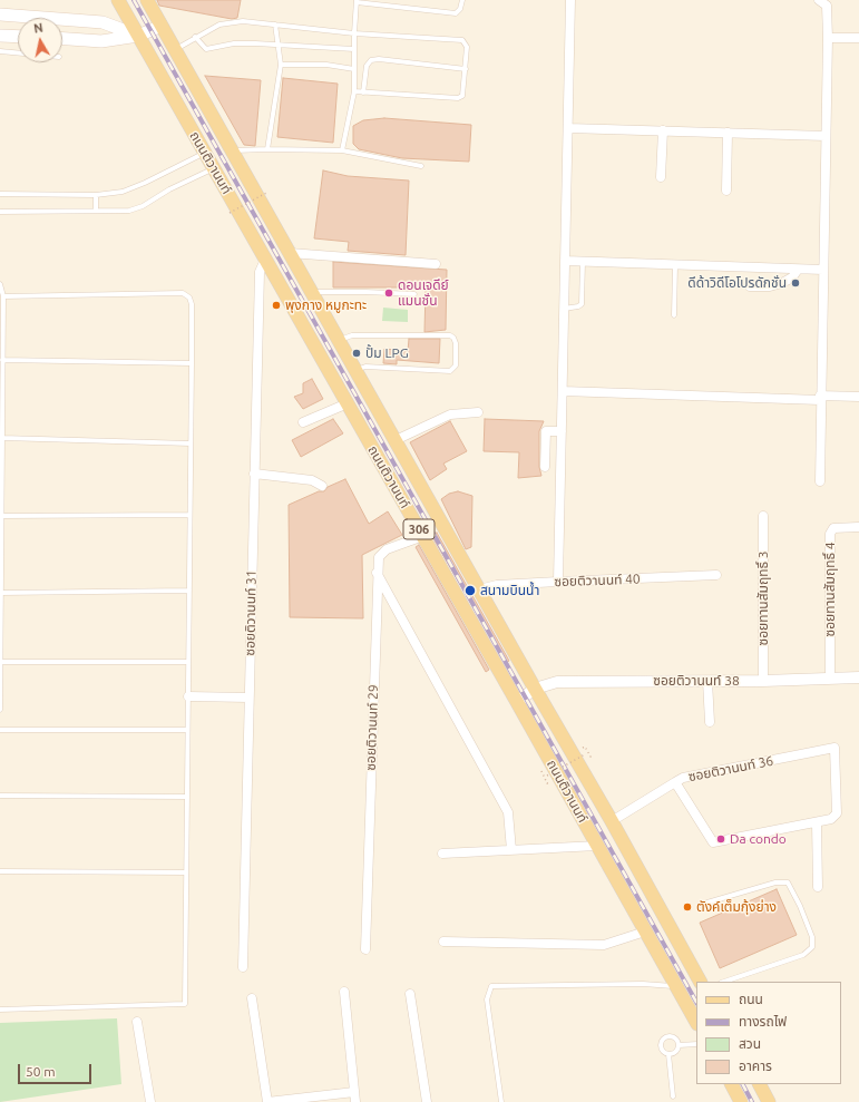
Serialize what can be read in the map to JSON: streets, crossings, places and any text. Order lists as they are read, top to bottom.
{
  "streets": {
    "main road": ["ถนนติวานนท์", "306"],
    "street": [
      "ซอยติวานนท์ 40",
      "ซอยทานสัมฤทธิ์ 4",
      "ซอยทานสัมฤทธิ์ 3",
      "ซอยติวานนท์ 31",
      "ซอยติวานนท์ 38",
      "ซอยติวานนท์ 29",
      "ซอยติวานนท์ 36"
    ]
  },
  "crossings": [
    ["ถนนติวานนท์", "ซอยติวานนท์ 40"],
    ["ถนนติวานนท์", "ซอยติวานนท์ 31"],
    ["ถนนติวานนท์", "ซอยติวานนท์ 38"],
    ["ถนนติวานนท์", "ซอยติวานนท์ 29"],
    ["ถนนติวานนท์", "ซอยติวานนท์ 36"],
    ["ซอยทานสัมฤทธิ์ 4", "ซอยติวานนท์ 38"],
    ["ซอยทานสัมฤทธิ์ 3", "ซอยติวานนท์ 38"]
  ],
  "places": [
    "ดีด้าวิดีโอโปรดักชั่น",
    "ดอนเจดีย์ แมนชั่น",
    "พุงกาง หมูกะทะ",
    "ปั้ม LPG",
    "สนามบินน้ำ",
    "Da condo",
    "ตังค์เต็มกุ้งย่าง"
  ],
  "legend": [
    "ถนน",
    "ทางรถไฟ",
    "สวน",
    "อาคาร"
  ],
  "scale_bar": "50 m",
  "north": "top"
}
